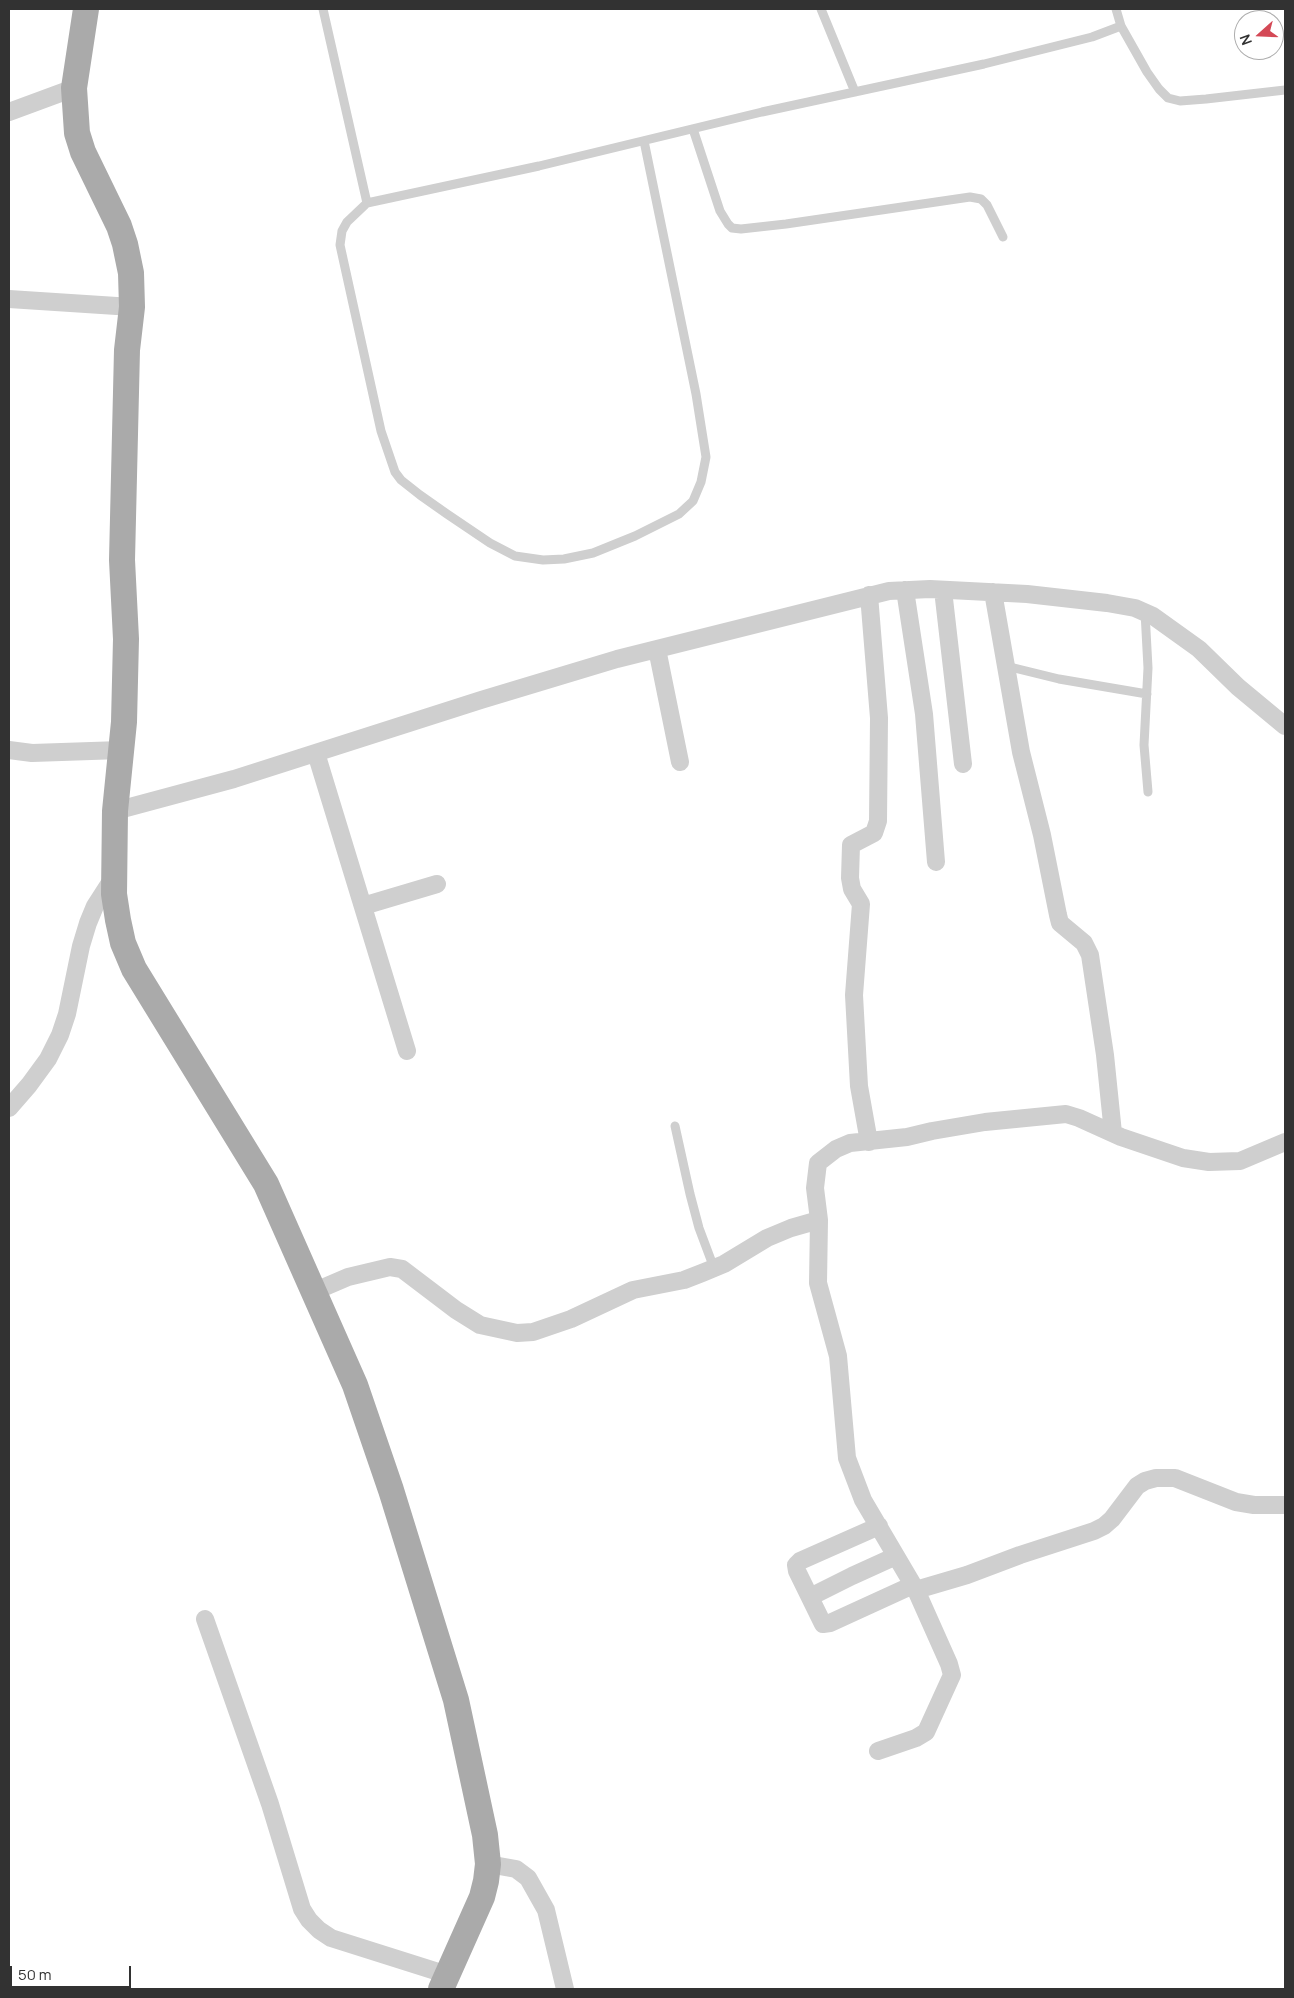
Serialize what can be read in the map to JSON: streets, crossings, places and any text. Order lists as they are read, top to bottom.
{
  "scale_bar": "50 m",
  "north": "left"
}
